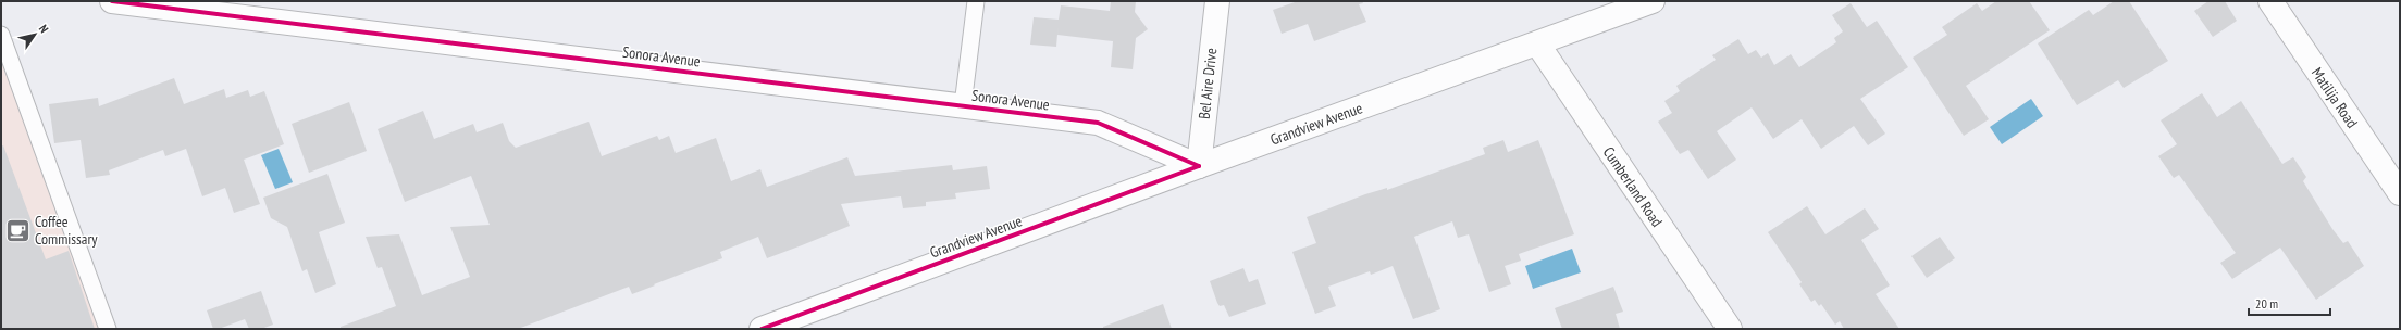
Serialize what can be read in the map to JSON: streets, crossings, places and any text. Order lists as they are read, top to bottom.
{
  "streets": {
    "street": [
      "Sonora Avenue",
      "Bel Aire Drive",
      "Matilija Road",
      "Grandview Avenue",
      "Cumberland Road"
    ]
  },
  "crossings": [
    ["Sonora Avenue", "Bel Aire Drive"],
    ["Sonora Avenue", "Grandview Avenue"],
    ["Bel Aire Drive", "Grandview Avenue"],
    ["Grandview Avenue", "Cumberland Road"]
  ],
  "places": {
    "cafe": ["Coffee Commissary"]
  },
  "scale_bar": "20 m",
  "north": "top right"
}
